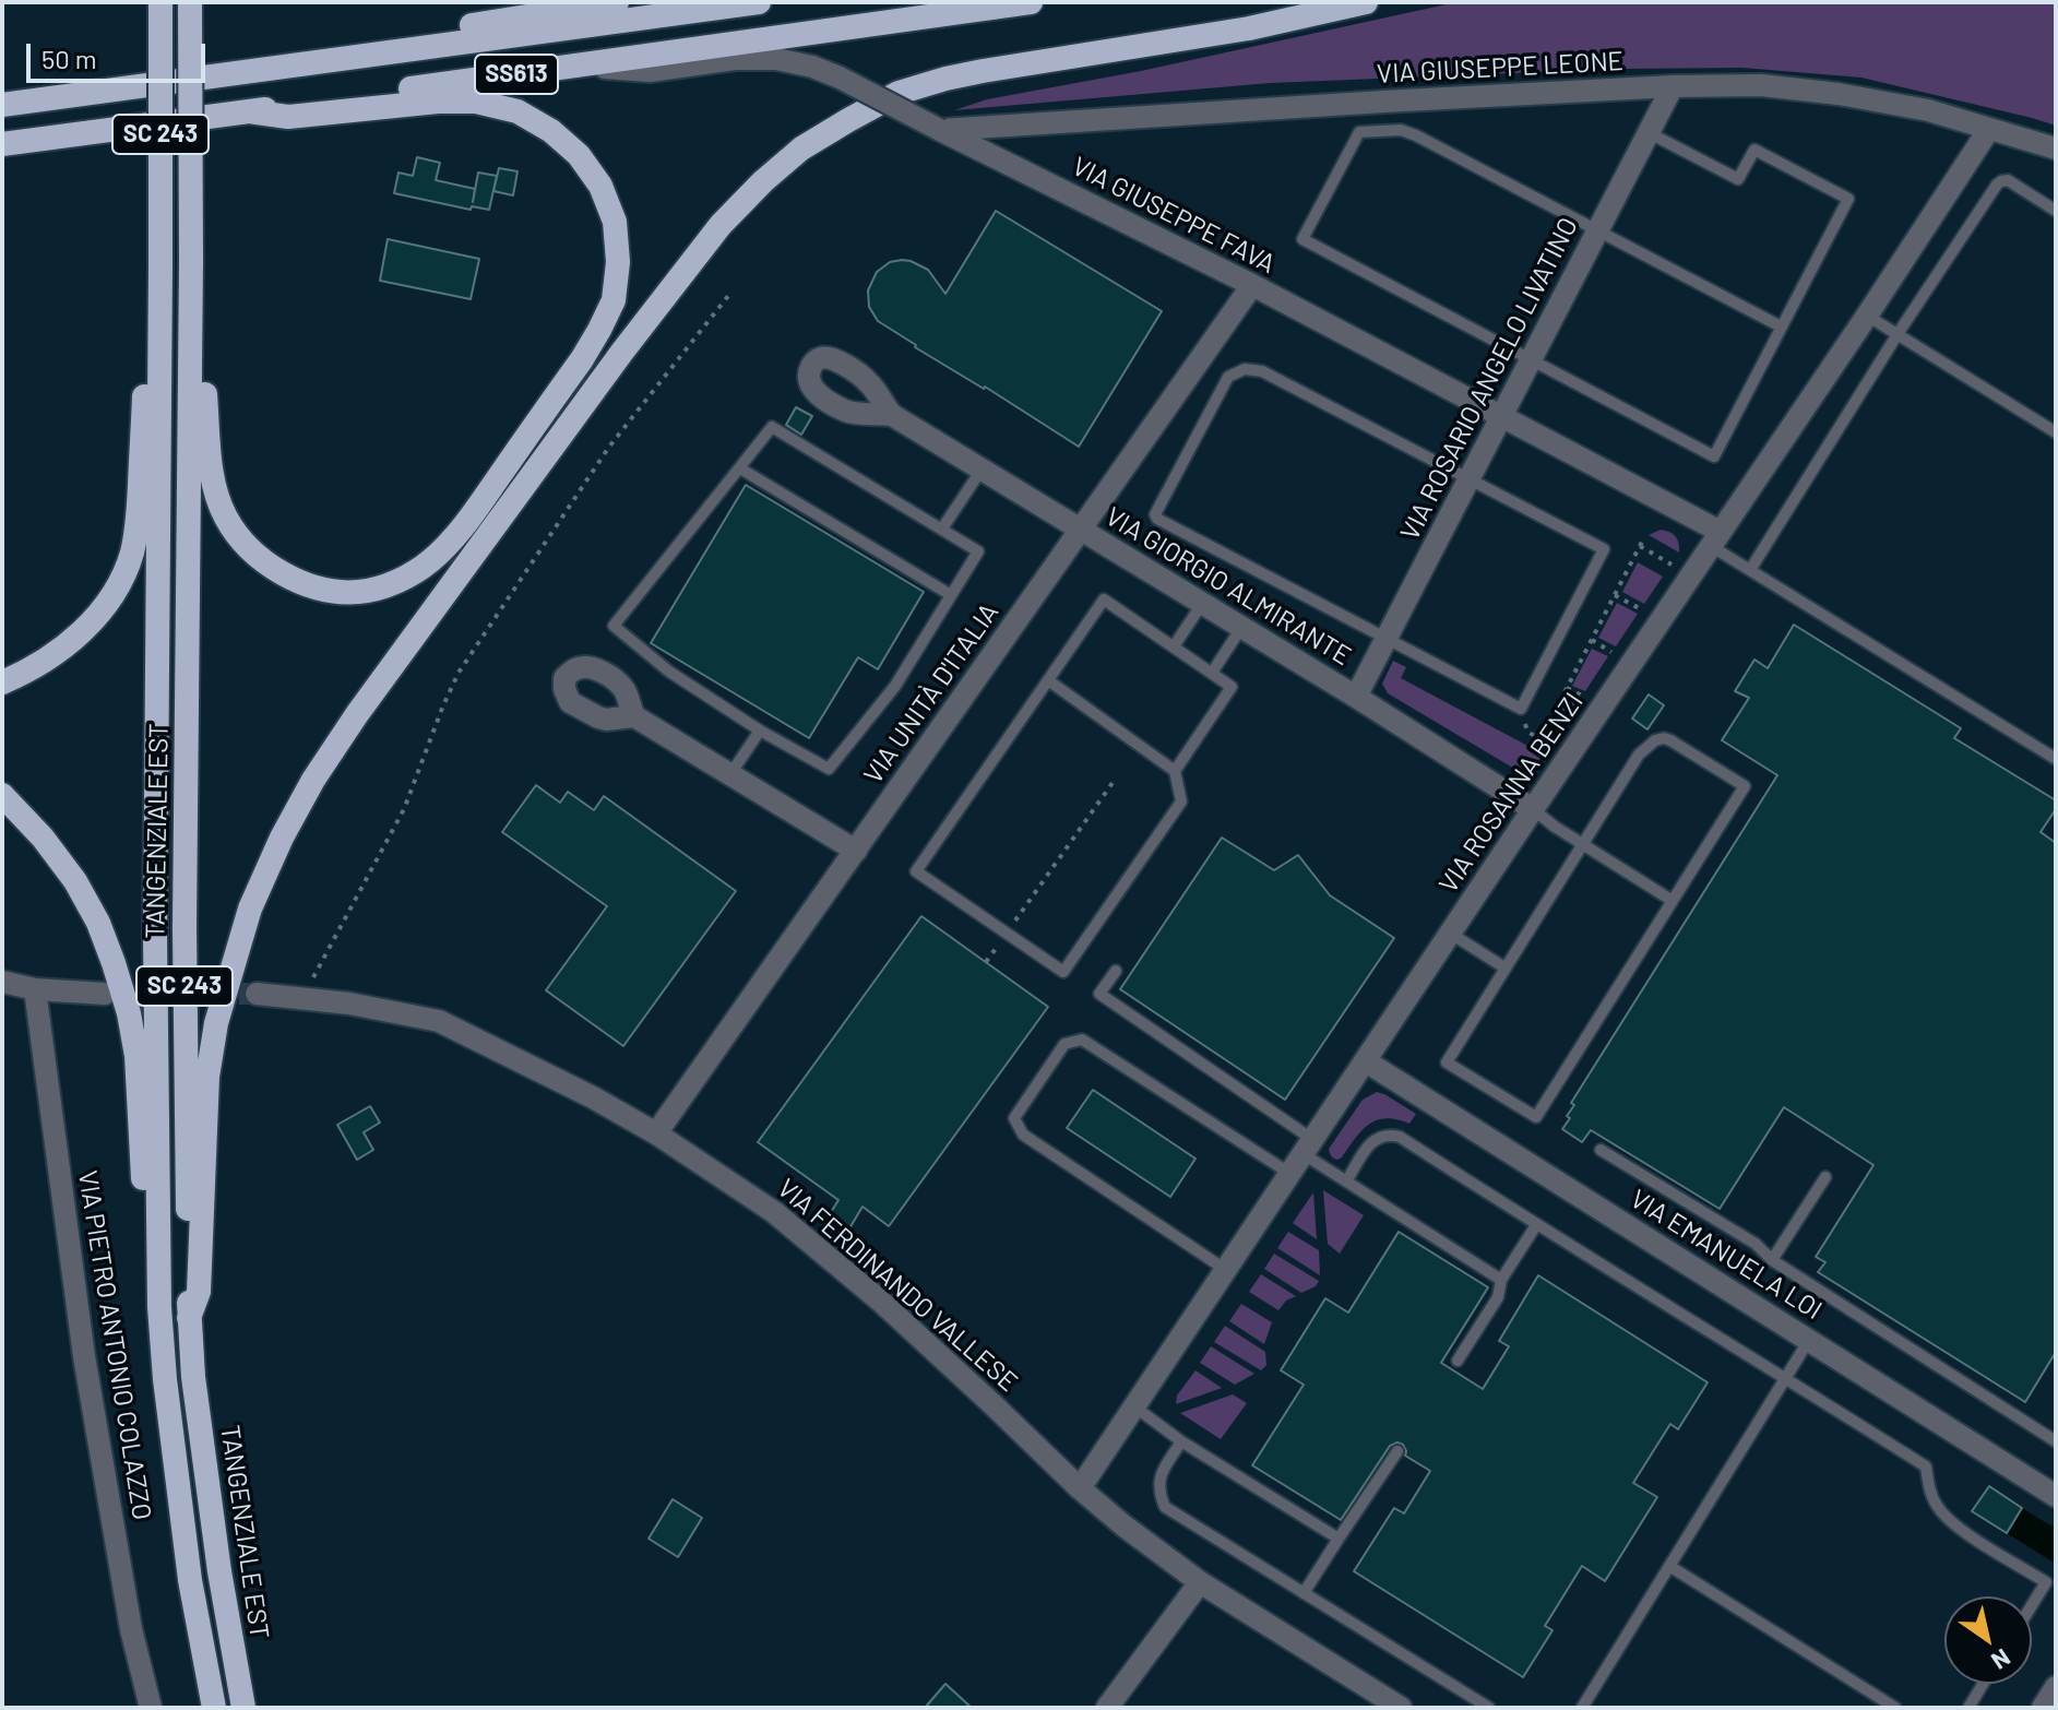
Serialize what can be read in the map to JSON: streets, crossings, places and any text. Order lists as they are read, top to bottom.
{
  "streets": {
    "highway": ["SS613", "SC 243", "TANGENZIALE EST"],
    "street": [
      "VIA GIUSEPPE LEONE",
      "VIA GIUSEPPE FAVA",
      "VIA ROSARIO ANGELO LIVATINO",
      "VIA GIORGIO ALMIRANTE",
      "VIA UNITÀ D'ITALIA",
      "VIA ROSANNA BENZI",
      "VIA EMANUELA LOI",
      "VIA FERDINANDO VALLESE",
      "VIA PIETRO ANTONIO COLAZZO"
    ]
  },
  "crossings": [
    ["VIA GIUSEPPE LEONE", "VIA GIUSEPPE FAVA"],
    ["VIA GIUSEPPE LEONE", "VIA ROSARIO ANGELO LIVATINO"],
    ["VIA GIUSEPPE LEONE", "VIA ROSANNA BENZI"],
    ["SS613", "VIA GIUSEPPE FAVA"],
    ["VIA GIUSEPPE FAVA", "VIA ROSARIO ANGELO LIVATINO"],
    ["VIA GIUSEPPE FAVA", "VIA UNITÀ D'ITALIA"],
    ["VIA GIUSEPPE FAVA", "VIA ROSANNA BENZI"],
    ["VIA ROSARIO ANGELO LIVATINO", "VIA GIORGIO ALMIRANTE"],
    ["VIA GIORGIO ALMIRANTE", "VIA UNITÀ D'ITALIA"],
    ["VIA GIORGIO ALMIRANTE", "VIA ROSANNA BENZI"],
    ["VIA UNITÀ D'ITALIA", "VIA FERDINANDO VALLESE"],
    ["VIA ROSANNA BENZI", "VIA EMANUELA LOI"],
    ["VIA ROSANNA BENZI", "VIA FERDINANDO VALLESE"]
  ],
  "scale_bar": "50 m",
  "north": "bottom right"
}
